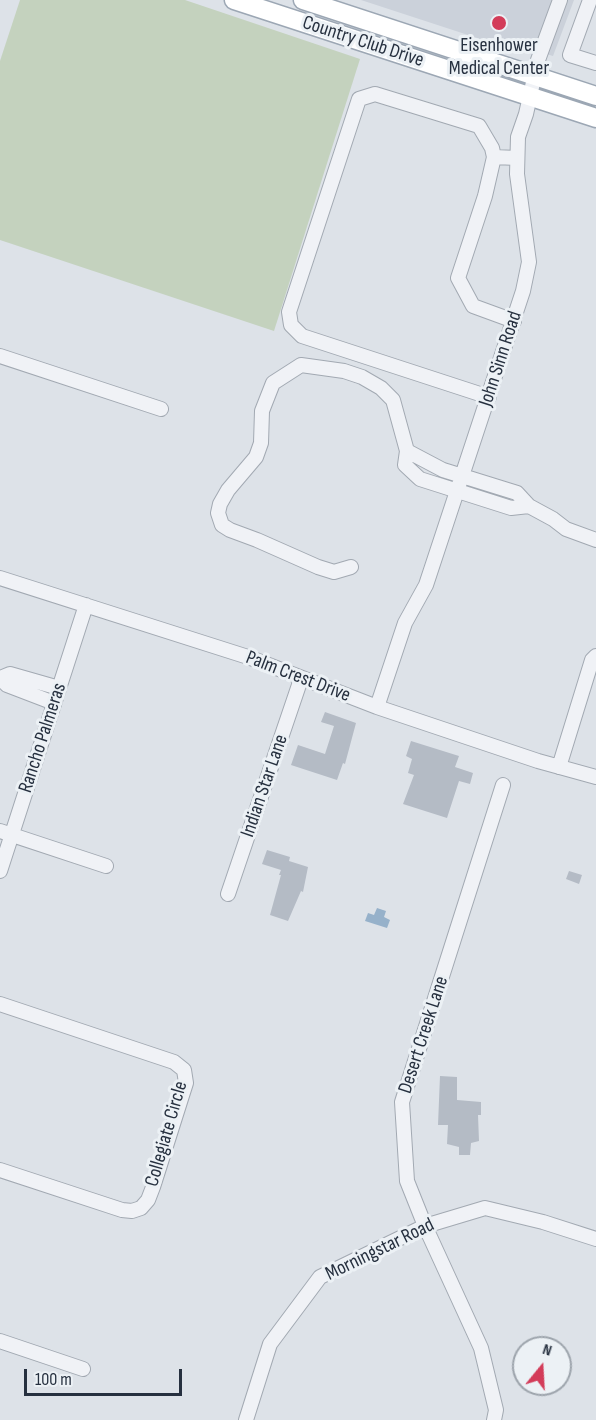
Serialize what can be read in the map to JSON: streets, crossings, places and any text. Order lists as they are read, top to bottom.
{
  "streets": {
    "main road": ["Country Club Drive"],
    "street": [
      "John Sinn Road",
      "Palm Crest Drive",
      "Rancho Palmeras",
      "Indian Star Lane",
      "Desert Creek Lane",
      "Collegiate Circle",
      "Morningstar Road"
    ]
  },
  "crossings": [
    ["Country Club Drive", "John Sinn Road"],
    ["John Sinn Road", "Palm Crest Drive"],
    ["Palm Crest Drive", "Rancho Palmeras"],
    ["Palm Crest Drive", "Indian Star Lane"],
    ["Desert Creek Lane", "Morningstar Road"]
  ],
  "places": ["Eisenhower Medical Center"],
  "scale_bar": "100 m",
  "north": "top"
}
